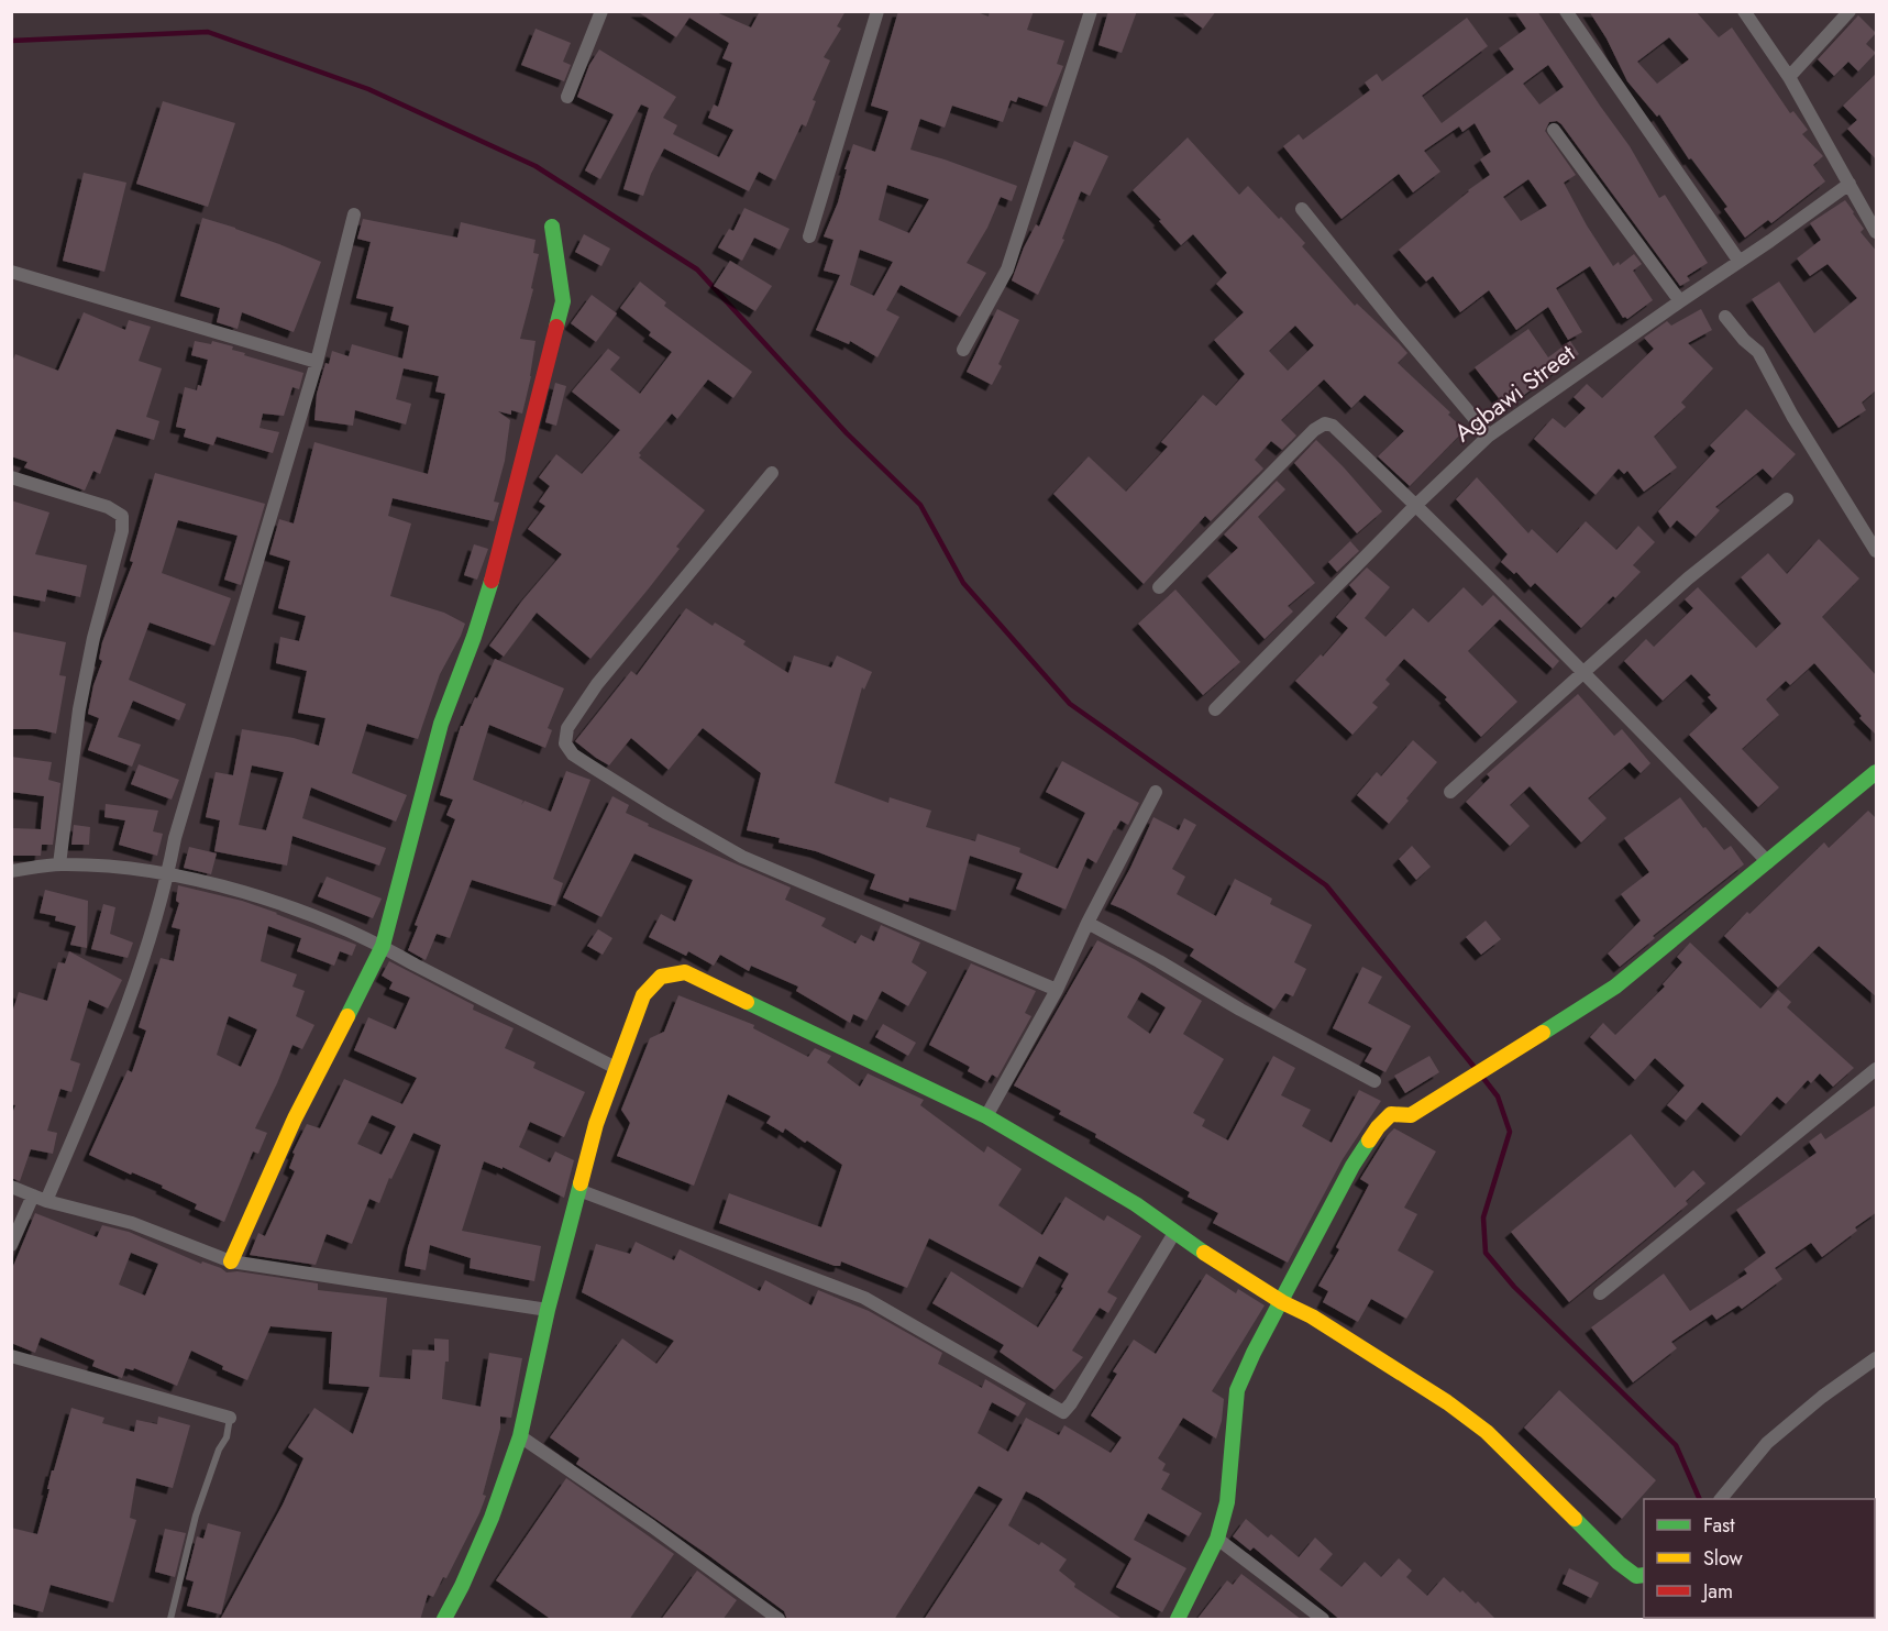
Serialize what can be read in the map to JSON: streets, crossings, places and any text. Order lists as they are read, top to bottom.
{
  "streets": {
    "street": ["Agbawi Street"]
  },
  "legend": ["Fast", "Slow", "Jam"]
}
